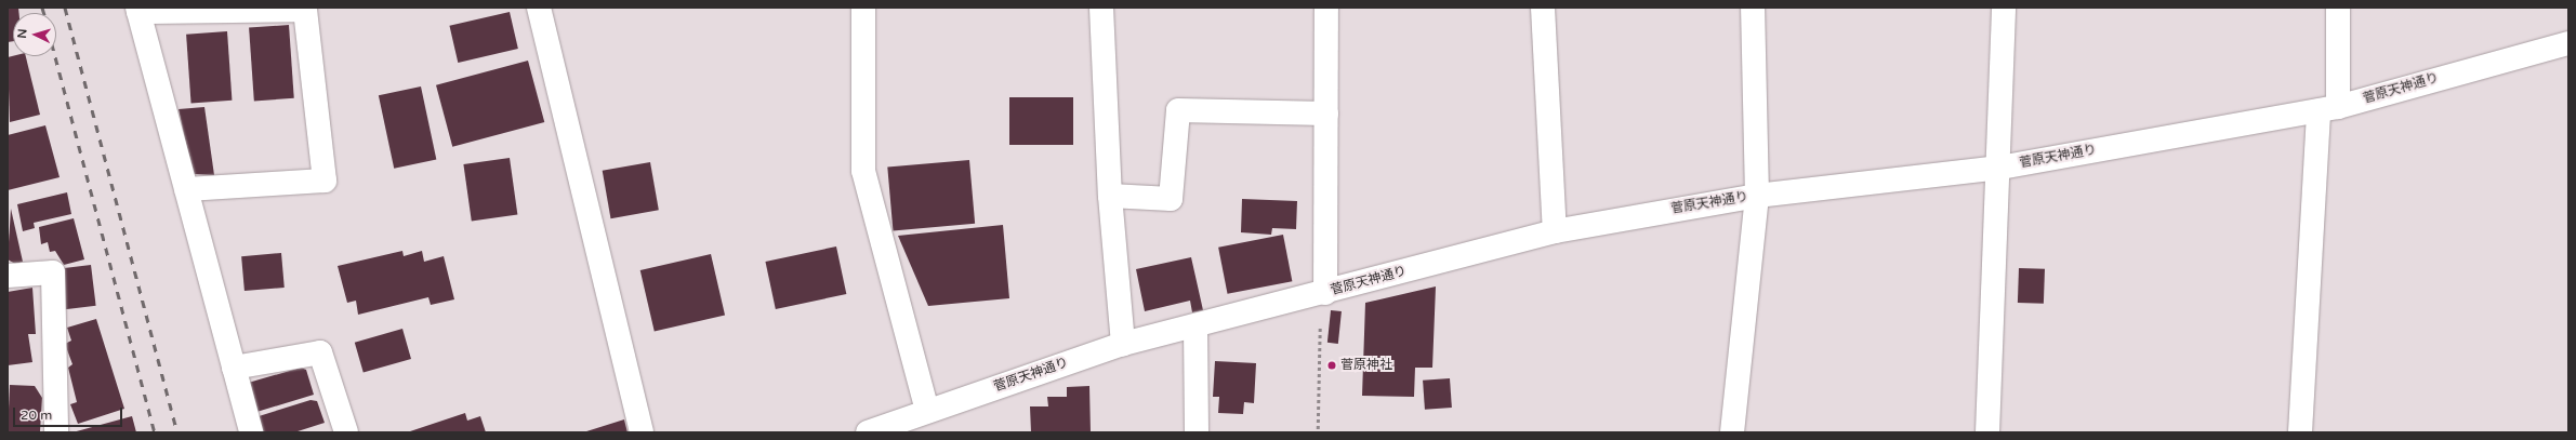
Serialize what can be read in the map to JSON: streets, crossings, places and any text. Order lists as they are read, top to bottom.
{
  "streets": {
    "street": ["菅原天神通り"]
  },
  "places": ["菅原神社"],
  "scale_bar": "20 m",
  "north": "left"
}
